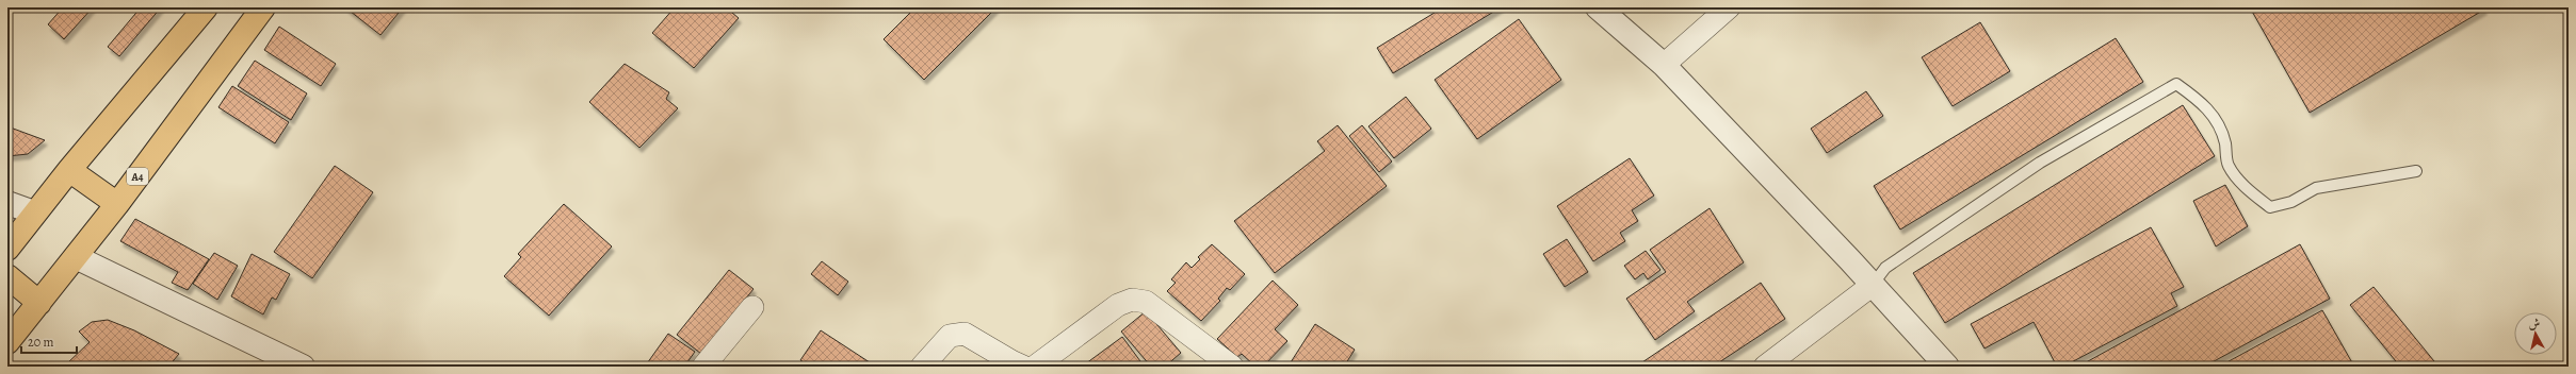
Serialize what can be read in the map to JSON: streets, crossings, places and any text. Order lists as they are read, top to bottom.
{
  "streets": {
    "highway": ["A4"]
  },
  "scale_bar": "20 m",
  "north": "top"
}
